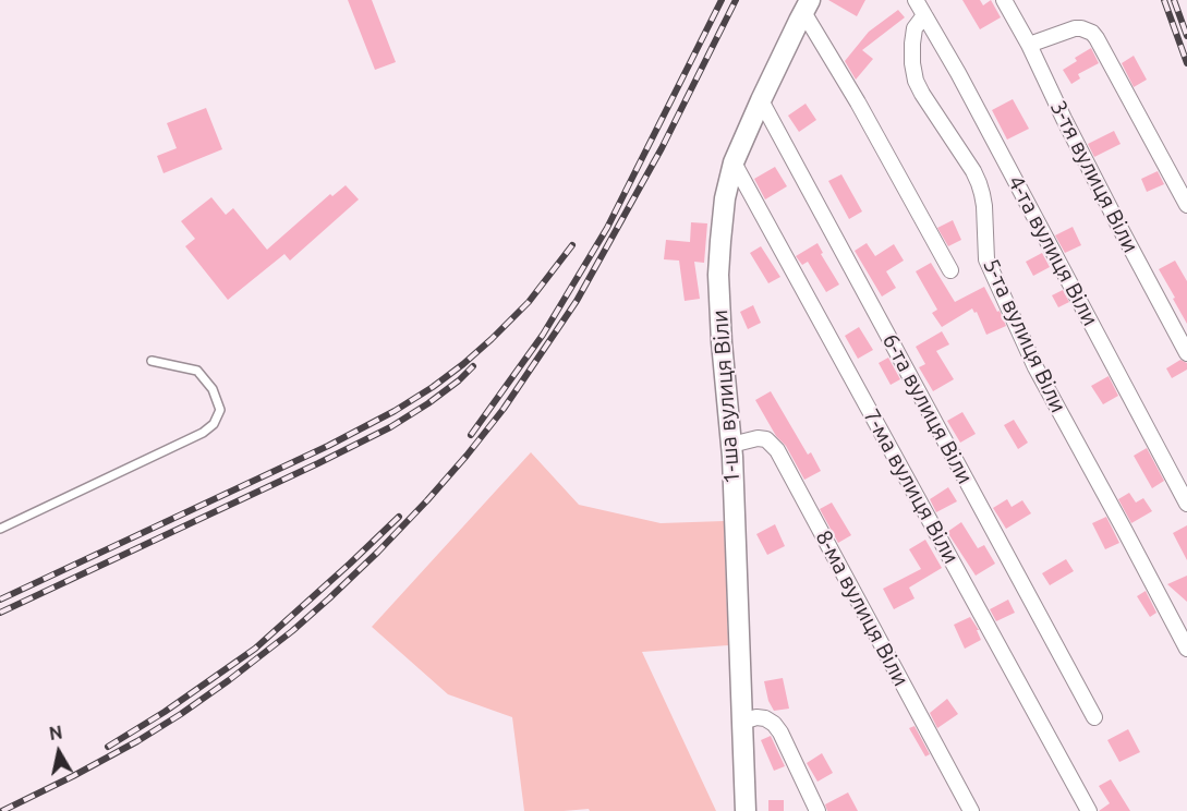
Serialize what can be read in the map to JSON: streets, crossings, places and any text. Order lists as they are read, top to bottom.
{
  "streets": {
    "main road": ["1-ша вулиця Віли"],
    "street": [
      "3-тя вулиця Віли",
      "4-та вулиця Віли",
      "5-та вулиця Віли",
      "6-та вулиця Віли",
      "7-ма вулиця Віли",
      "8-ма вулиця Віли"
    ]
  },
  "crossings": [
    ["4-та вулиця Віли", "5-та вулиця Віли"],
    ["1-ша вулиця Віли", "6-та вулиця Віли"],
    ["1-ша вулиця Віли", "7-ма вулиця Віли"],
    ["1-ша вулиця Віли", "8-ма вулиця Віли"]
  ],
  "north": "top"
}
